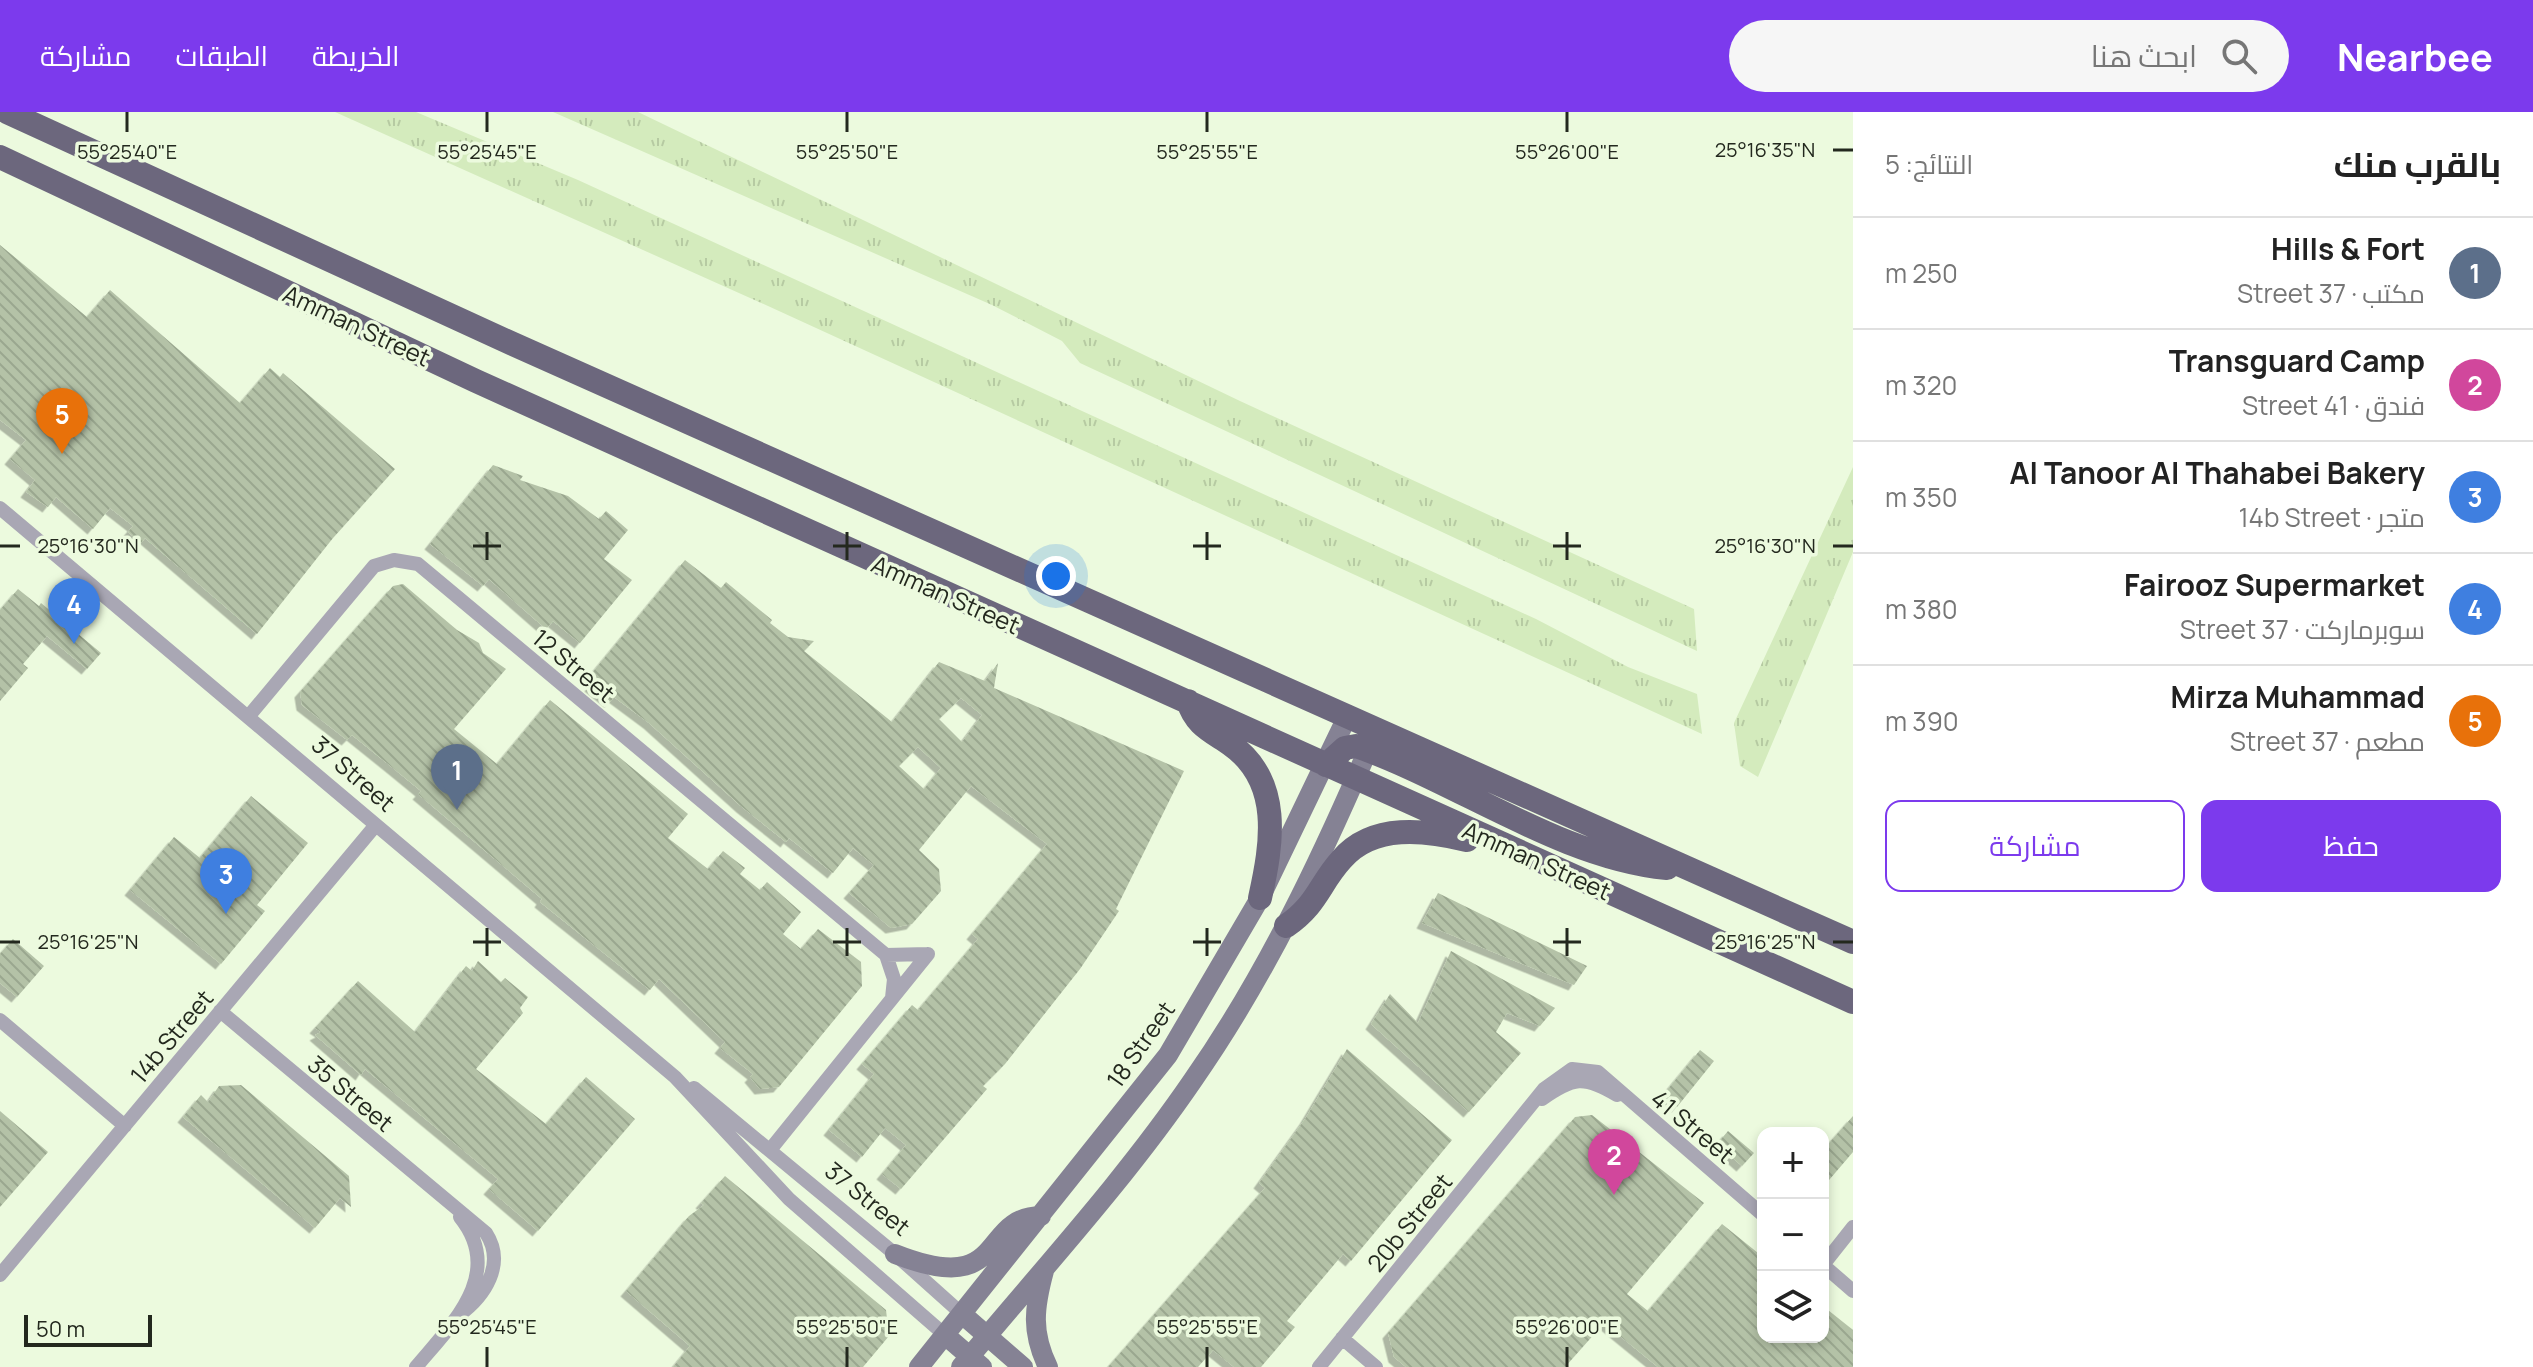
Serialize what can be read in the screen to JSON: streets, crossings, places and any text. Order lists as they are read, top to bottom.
{
  "streets": {
    "main road": ["Amman Street"],
    "street": [
      "12 Street",
      "37 Street",
      "14b Street",
      "18 Street",
      "35 Street",
      "41 Street",
      "20b Street"
    ]
  },
  "crossings": [
    ["Amman Street", "18 Street"],
    ["12 Street", "37 Street"],
    ["37 Street", "14b Street"],
    ["37 Street", "18 Street"],
    ["14b Street", "35 Street"],
    ["41 Street", "20b Street"]
  ],
  "scale_bar": "50 m",
  "page": {
    "header": "Nearbee",
    "search": "ابحث هنا",
    "nav": ["الخريطة", "الطبقات", "مشاركة"],
    "heading": ["بالقرب منك", "النتائج: 5"],
    "list": [
      {
        "mark": "1",
        "name": "Hills & Fort",
        "note": "مكتب · 37 Street",
        "value": "250 m"
      },
      {
        "mark": "2",
        "name": "Transguard Camp",
        "note": "فندق · 41 Street",
        "value": "320 m"
      },
      {
        "mark": "3",
        "name": "Al Tanoor Al Thahabei Bakery",
        "note": "متجر · 14b Street",
        "value": "350 m"
      },
      {
        "mark": "4",
        "name": "Fairooz Supermarket",
        "note": "سوبرماركت · 37 Street",
        "value": "380 m"
      },
      {
        "mark": "5",
        "name": "Mirza Muhammad",
        "note": "مطعم · 37 Street",
        "value": "390 m"
      }
    ],
    "pins": [
      "5",
      "4",
      "1",
      "3",
      "2"
    ],
    "buttons": ["حفظ", "مشاركة"],
    "map_buttons": ["+", "−"],
    "scale": "50 m"
  },
  "coordinates": [
    "25°16'35\"N",
    "55°25'40\"E",
    "55°25'45\"E",
    "55°25'50\"E",
    "55°25'55\"E",
    "55°26'00\"E",
    "25°16'30\"N",
    "25°16'25\"N"
  ]
}
